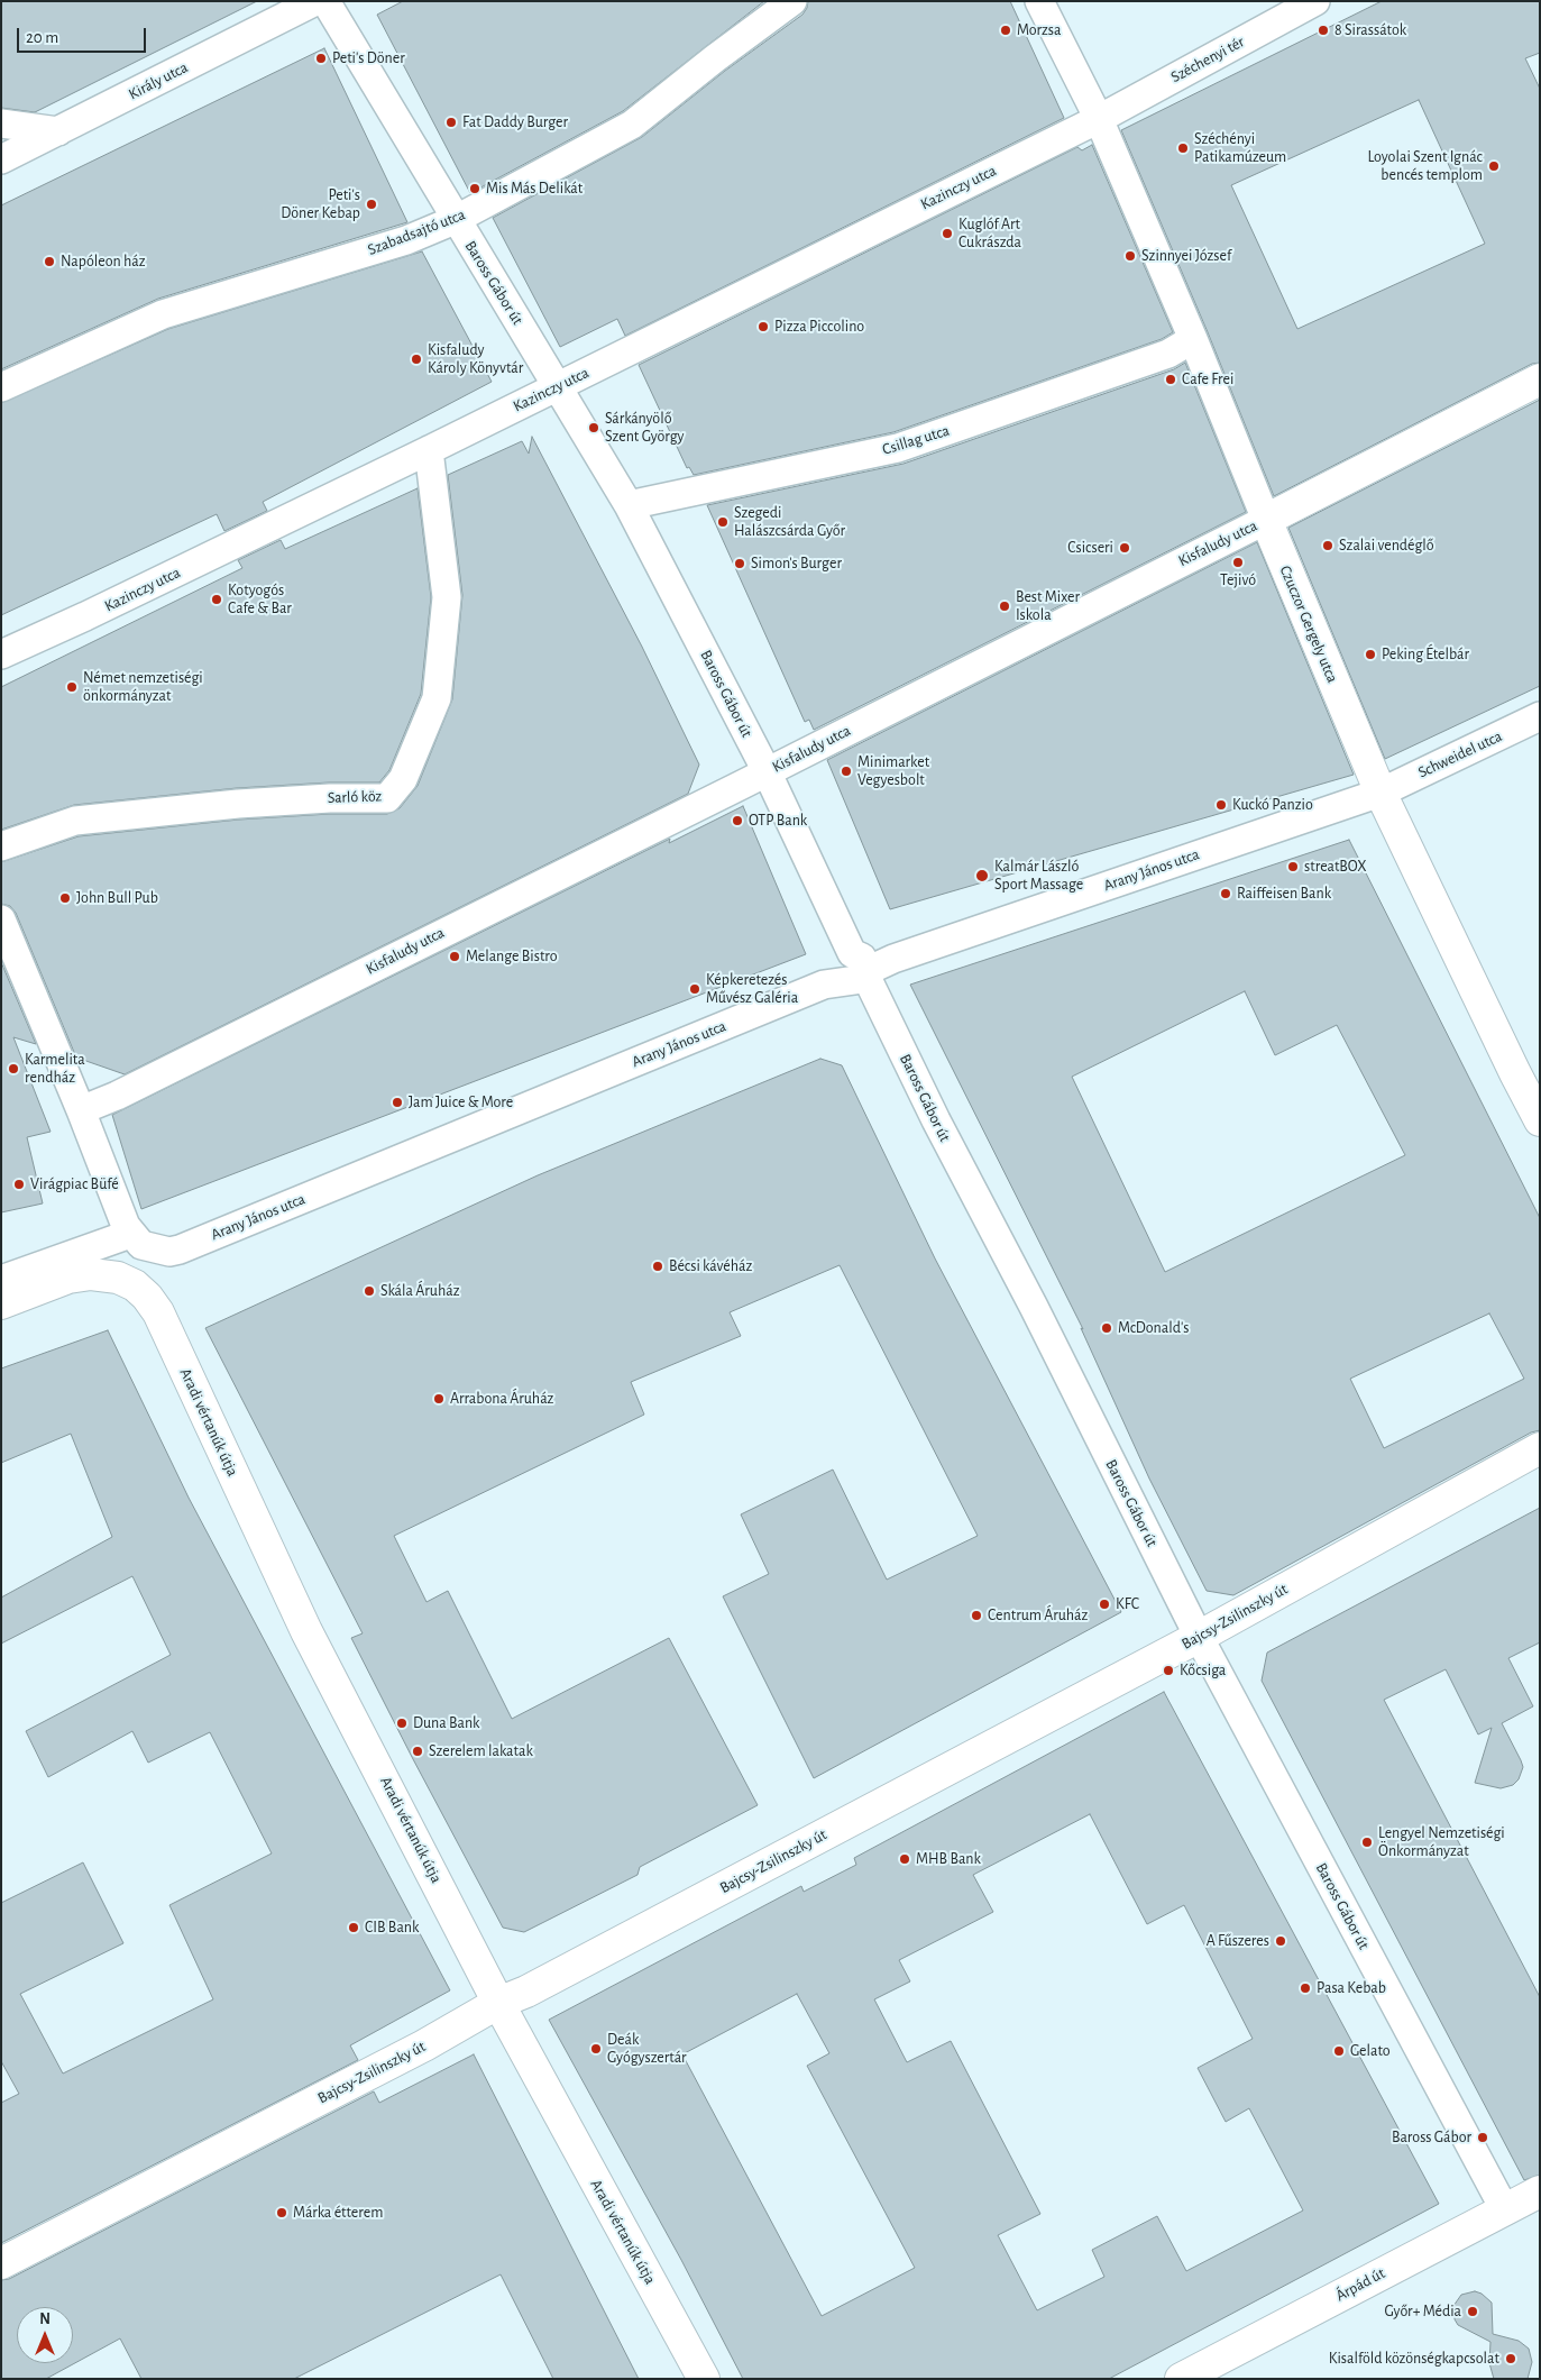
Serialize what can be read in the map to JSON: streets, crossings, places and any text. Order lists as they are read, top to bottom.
{
  "streets": {
    "street": [
      "Széchenyi tér",
      "Király utca",
      "Kazinczy utca",
      "Szabadsajtó utca",
      "Baross Gábor út",
      "Csillag utca",
      "Kisfaludy utca",
      "Czuczor Gergely utca",
      "Schweidel utca",
      "Sarló köz",
      "Arany János utca",
      "Aradi vértanúk útja",
      "Bajcsy-Zsilinszky út",
      "Árpád út"
    ]
  },
  "crossings": [
    ["Széchenyi tér", "Kazinczy utca"],
    ["Széchenyi tér", "Czuczor Gergely utca"],
    ["Kazinczy utca", "Baross Gábor út"],
    ["Kazinczy utca", "Czuczor Gergely utca"],
    ["Kazinczy utca", "Sarló köz"],
    ["Szabadsajtó utca", "Baross Gábor út"],
    ["Baross Gábor út", "Csillag utca"],
    ["Baross Gábor út", "Kisfaludy utca"],
    ["Baross Gábor út", "Arany János utca"],
    ["Baross Gábor út", "Bajcsy-Zsilinszky út"],
    ["Baross Gábor út", "Árpád út"],
    ["Csillag utca", "Czuczor Gergely utca"],
    ["Kisfaludy utca", "Czuczor Gergely utca"],
    ["Czuczor Gergely utca", "Schweidel utca"],
    ["Czuczor Gergely utca", "Arany János utca"],
    ["Schweidel utca", "Arany János utca"],
    ["Aradi vértanúk útja", "Bajcsy-Zsilinszky út"]
  ],
  "places": [
    "Morzsa",
    "8 Sirassátok",
    "Peti's Döner",
    "Fat Daddy Burger",
    "Széchényi Patikamúzeum",
    "Loyolai Szent Ignác bencés templom",
    "Mis Más Delikát",
    "Peti's Döner Kebap",
    "Kuglóf Art Cukrászda",
    "Szinnyei József",
    "Napóleon ház",
    "Pizza Piccolino",
    "Kisfaludy Károly Könyvtár",
    "Cafe Frei",
    "Sárkányölő Szent György",
    "Szegedi Halászcsárda Győr",
    "Szalai vendéglő",
    "Csicseri",
    "Tejivó",
    "Simon's Burger",
    "Kotyogós Cafe & Bar",
    "Best Mixer Iskola",
    "Peking Ételbár",
    "Német nemzetiségi önkormányzat",
    "Minimarket Vegyesbolt",
    "Kuckó Panzio",
    "OTP Bank",
    "streatBOX",
    "Kalmár László Sport Massage",
    "Raiffeisen Bank",
    "John Bull Pub",
    "Melange Bistro",
    "Képkeretezés Művész Galéria",
    "Karmelita rendház",
    "Jam Juice & More",
    "Virágpiac Büfé",
    "Bécsi kávéház",
    "Skála Áruház",
    "McDonald's",
    "Arrabona Áruház",
    "KFC",
    "Centrum Áruház",
    "Kőcsiga",
    "Duna Bank",
    "Szerelem lakatak",
    "Lengyel Nemzetiségi Önkormányzat",
    "MHB Bank",
    "CIB Bank",
    "A Fűszeres",
    "Pasa Kebab",
    "Deák Gyógyszertár",
    "Gelato",
    "Baross Gábor",
    "Márka étterem",
    "Győr+ Média",
    "Kisalföld közönségkapcsolat"
  ],
  "scale_bar": "20 m",
  "north": "top"
}
